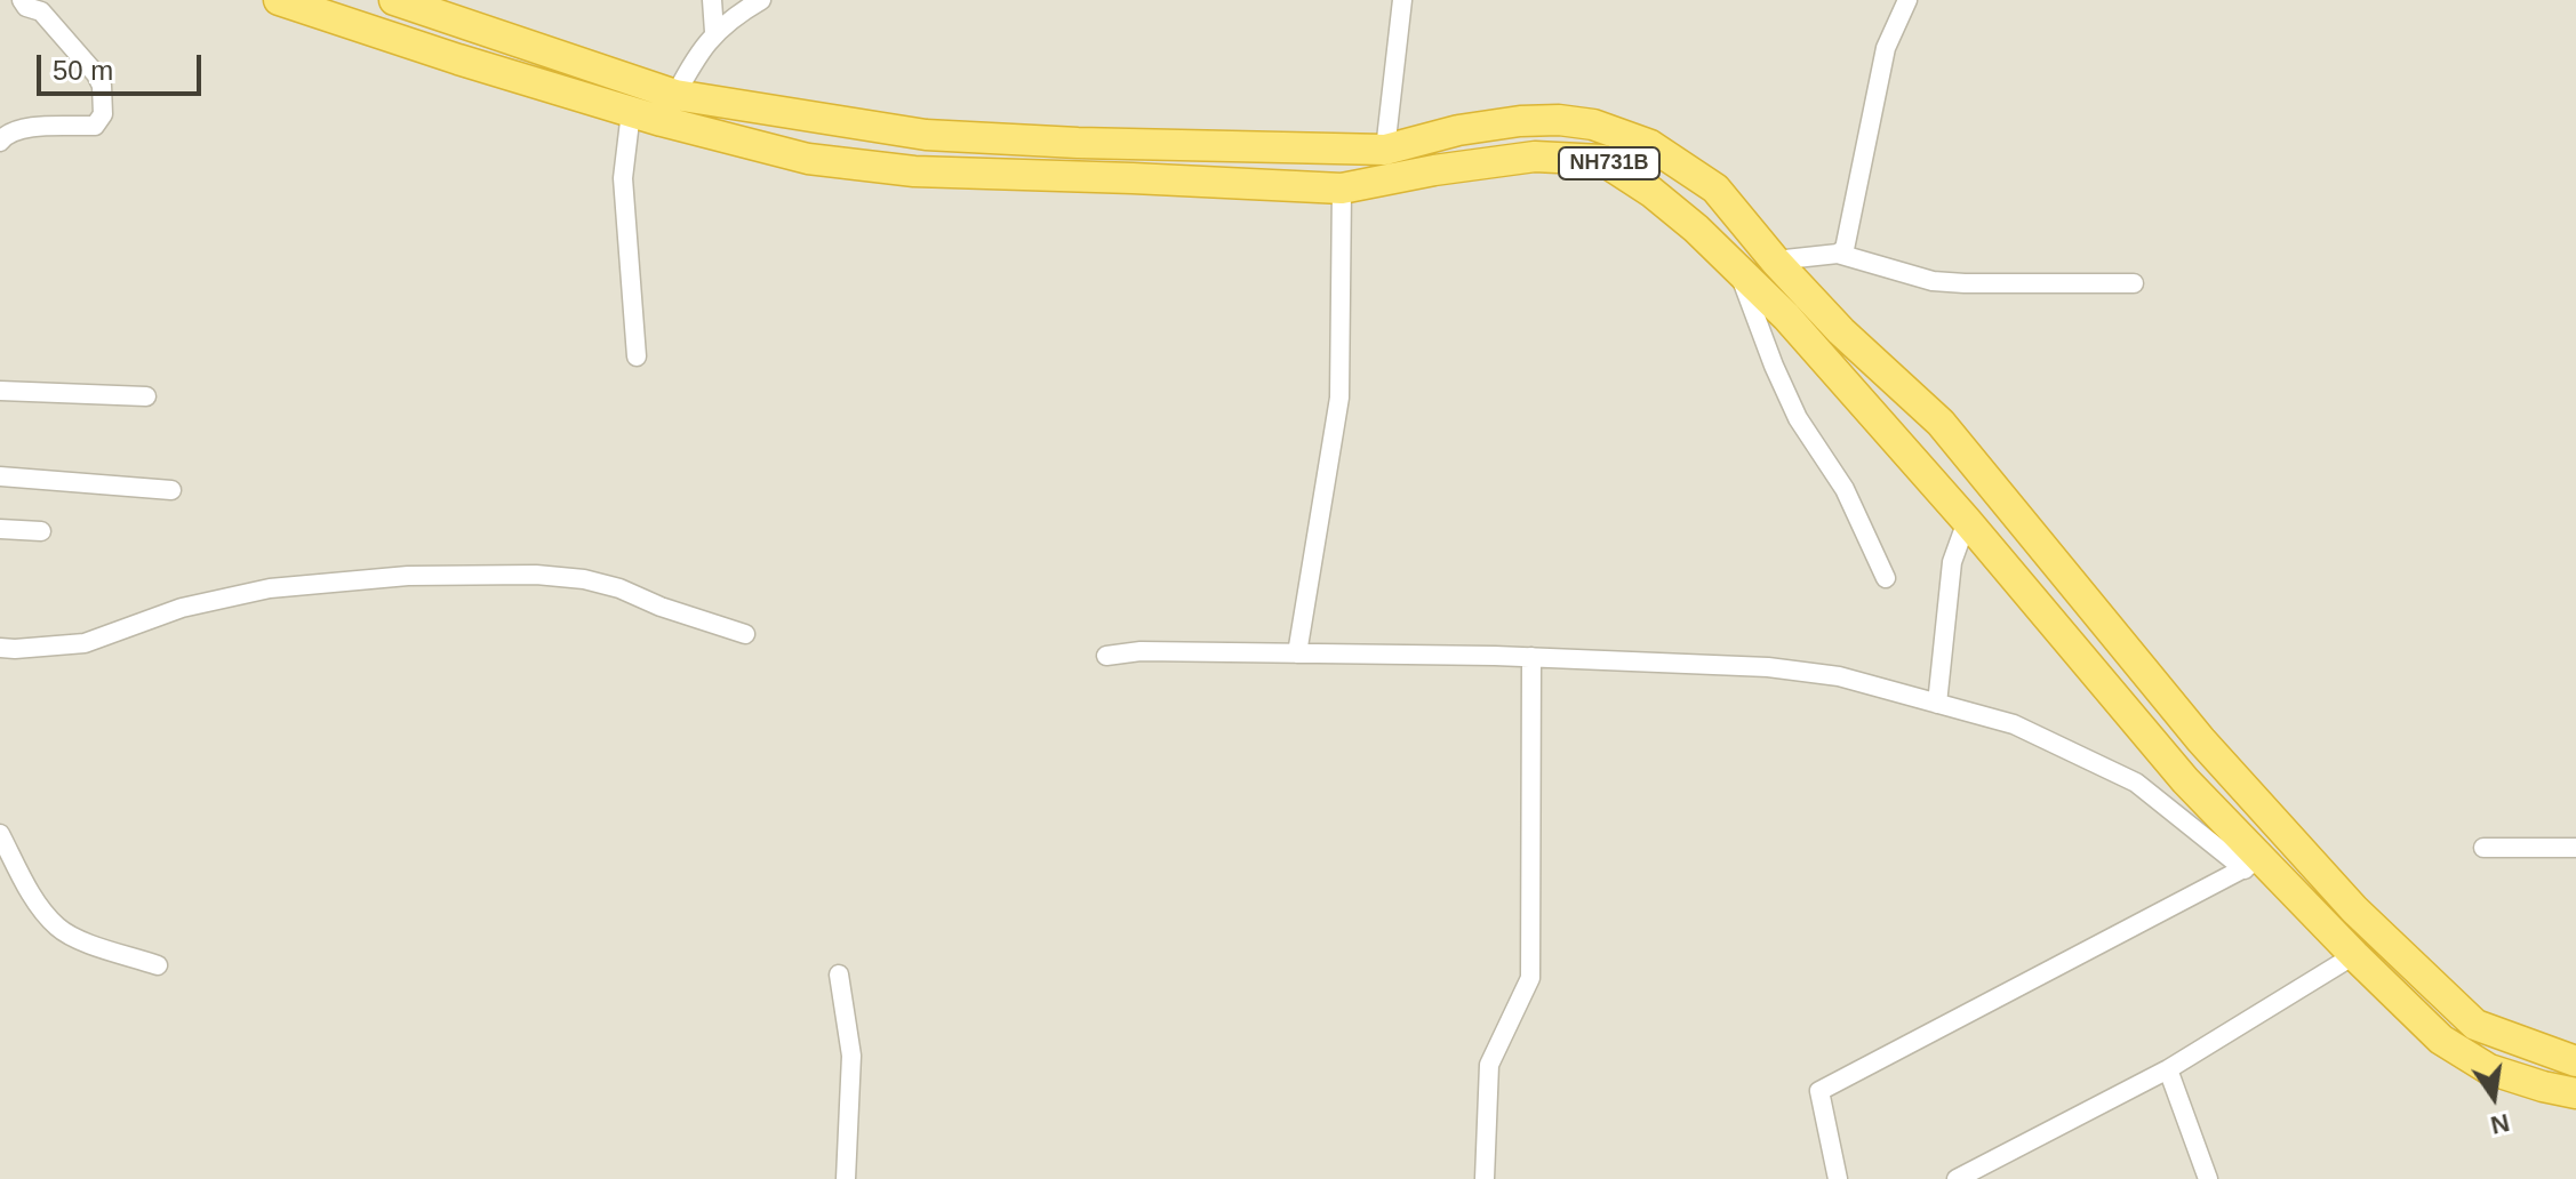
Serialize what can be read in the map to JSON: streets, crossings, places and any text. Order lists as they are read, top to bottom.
{
  "streets": {
    "highway": ["NH731B"]
  },
  "scale_bar": "50 m",
  "north": "bottom"
}
